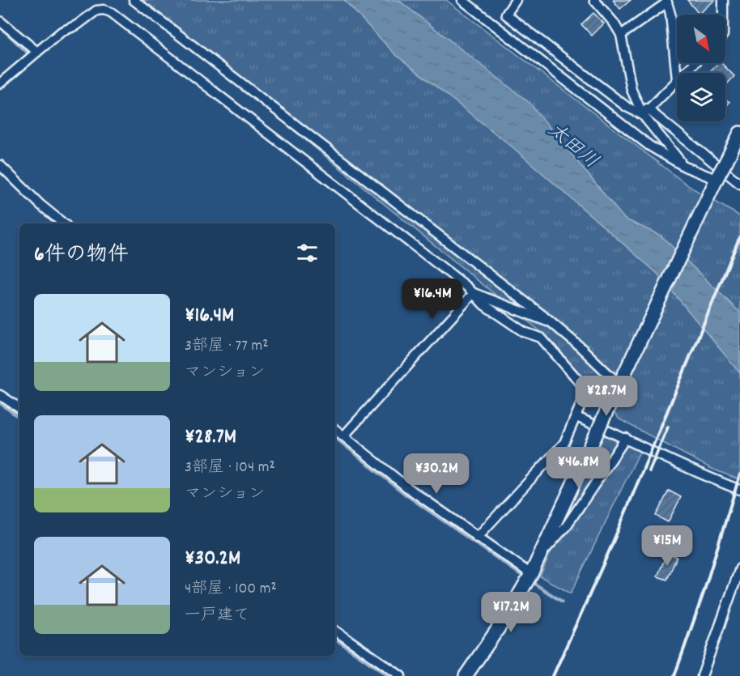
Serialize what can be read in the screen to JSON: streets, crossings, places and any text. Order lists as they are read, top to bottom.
{
  "water": ["太田川"],
  "north": "bottom right",
  "page": {
    "heading": "6件の物件",
    "price": [
      "¥16.4M",
      "¥28.7M",
      "¥46.8M",
      "¥30.2M",
      "¥15M",
      "¥17.2M"
    ],
    "list": [
      {
        "name": "¥16.4M",
        "note": "3部屋 · 77 m² · マンション"
      },
      {
        "name": "¥28.7M",
        "note": "3部屋 · 104 m² · マンション"
      },
      {
        "name": "¥30.2M",
        "note": "4部屋 · 100 m² · 一戸建て"
      }
    ]
  }
}
